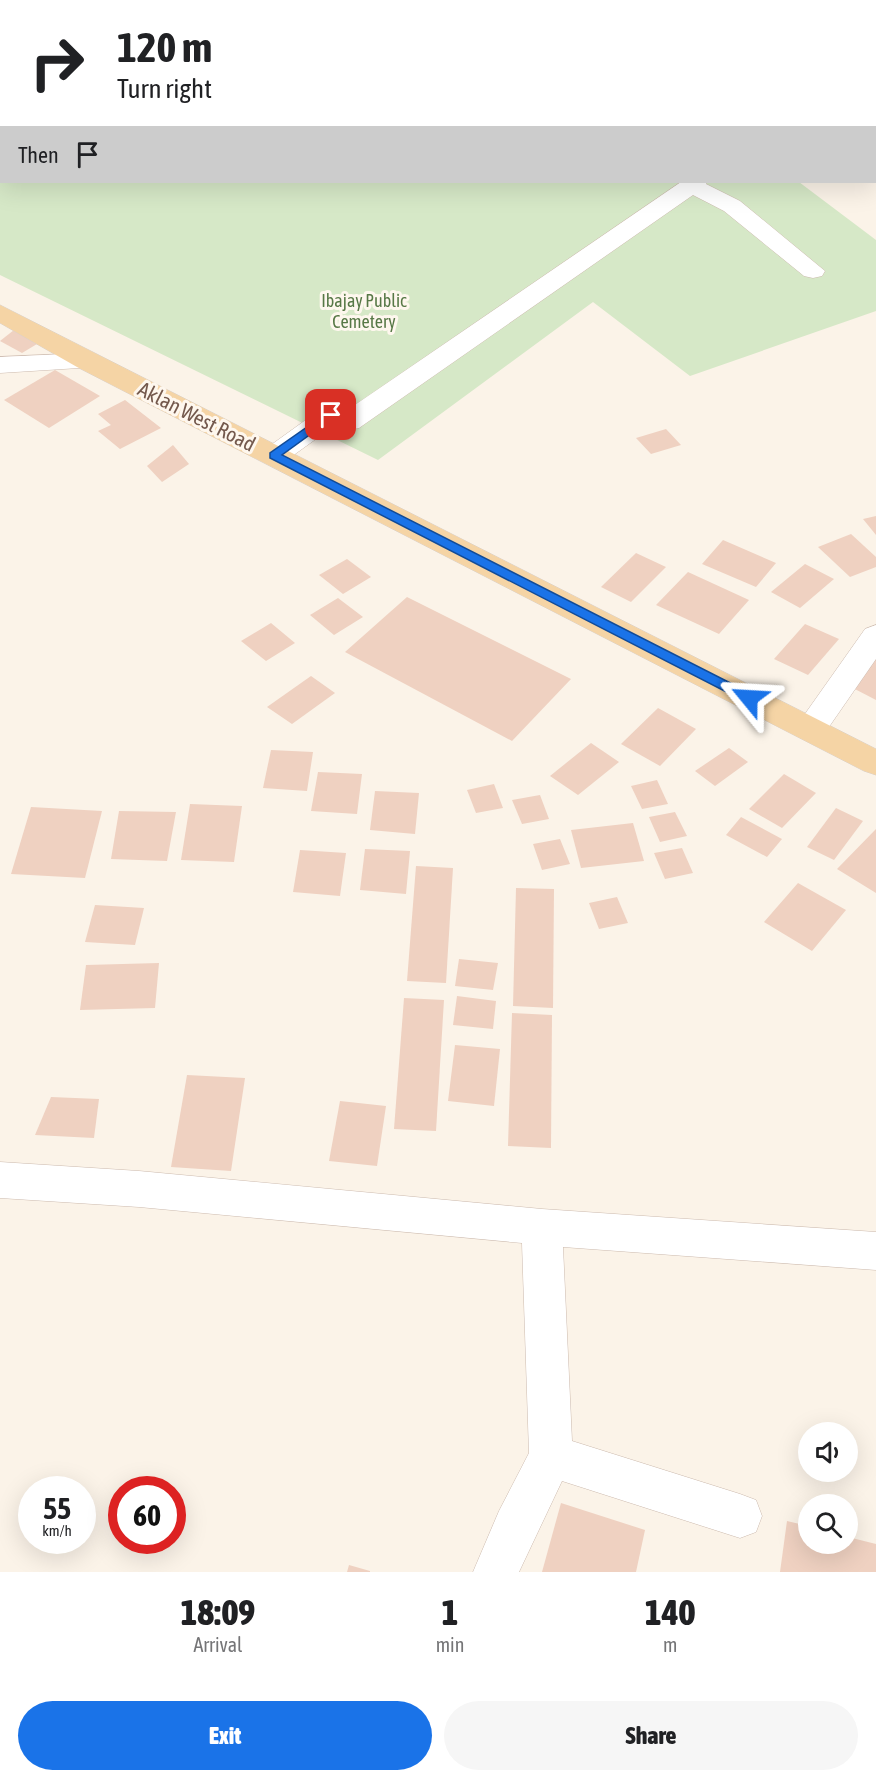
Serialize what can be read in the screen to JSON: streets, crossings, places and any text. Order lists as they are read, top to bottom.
{
  "streets": {
    "main road": ["Aklan West Road"]
  },
  "parks": ["Ibajay Public Cemetery"],
  "page": {
    "turn": ["120 m", "Turn right"],
    "then": "Then",
    "speed": "55 km/h",
    "limit": "60",
    "eta": [
      "18:09",
      "Arrival",
      "1",
      "min",
      "140",
      "m"
    ],
    "buttons": ["Exit", "Share"]
  }
}
